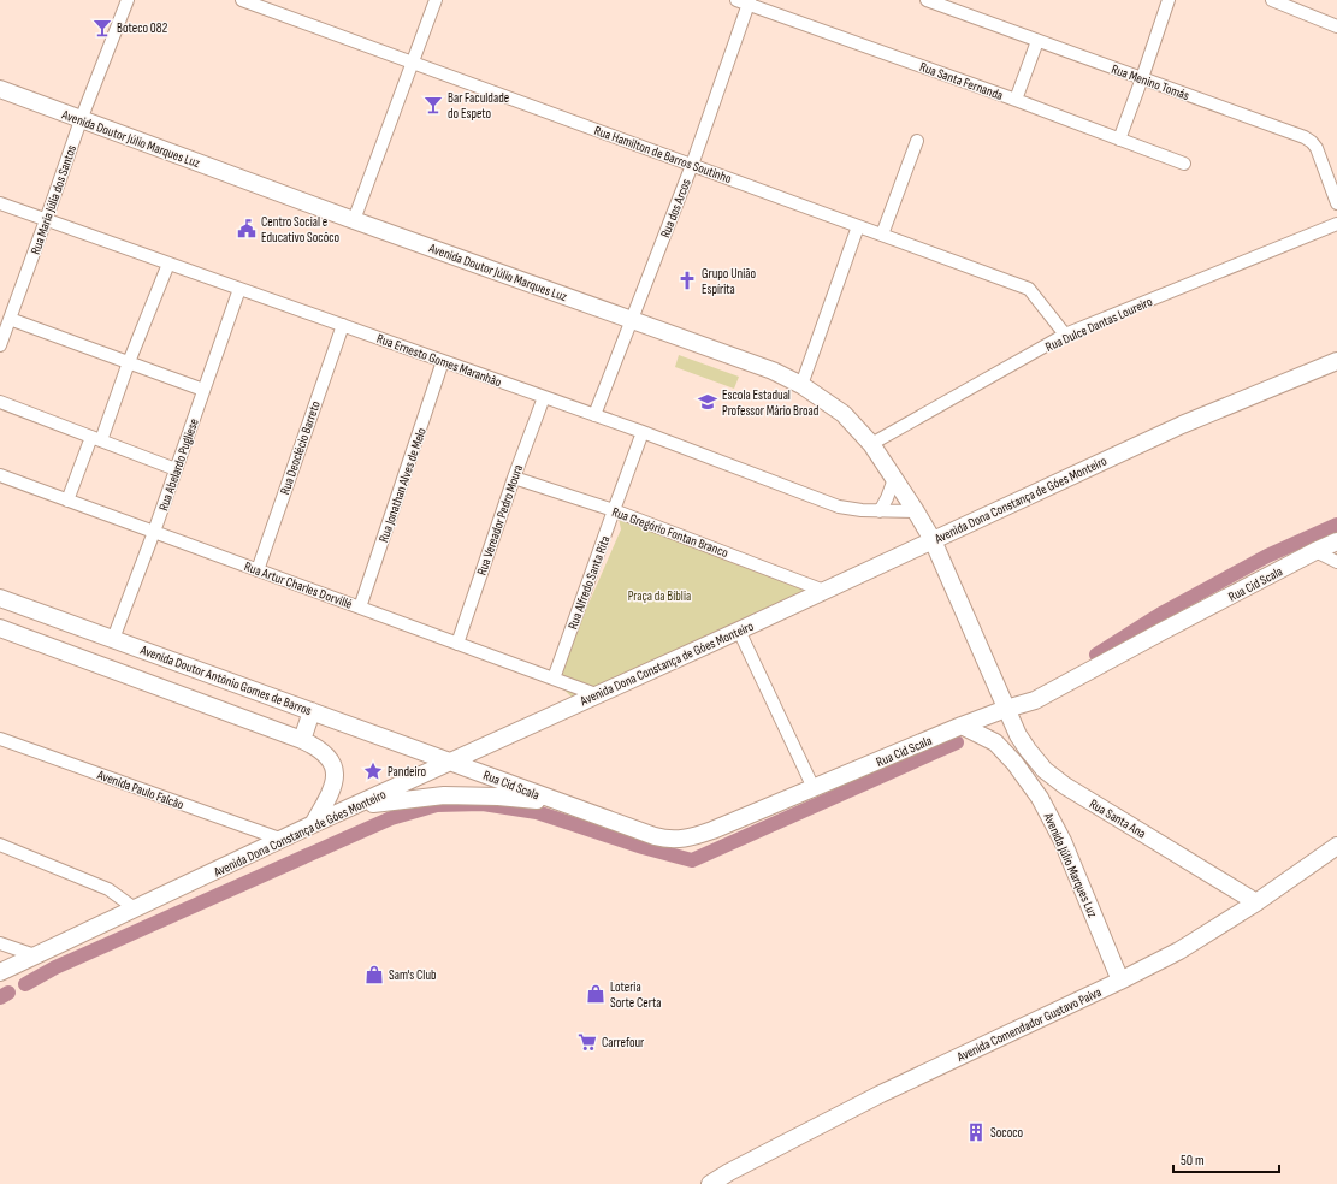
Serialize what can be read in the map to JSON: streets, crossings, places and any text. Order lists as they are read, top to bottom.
{
  "streets": {
    "main road": [
      "Avenida Doutor Júlio Marques Luz",
      "Avenida Dona Constança de Góes Monteiro",
      "Rua Cid Scala",
      "Avenida Doutor Antônio Gomes de Barros",
      "Rua Santa Ana",
      "Avenida Júlio Marques Luz",
      "Avenida Comendador Gustavo Paiva"
    ],
    "street": [
      "Rua Santa Fernanda",
      "Rua Menino Tomás",
      "Rua Hamilton de Barros Soutinho",
      "Rua Maria Júlia dos Santos",
      "Rua dos Arcos",
      "Rua Dulce Dantas Loureiro",
      "Rua Ernesto Gomes Maranhão",
      "Rua Deoclécio Barreto",
      "Rua Abelardo Pugliese",
      "Rua Jonathan Alves de Melo",
      "Rua Vereador Pedro Moura",
      "Rua Gregório Fontan Branco",
      "Rua Alfredo Santa Rita",
      "Rua Artur Charles Dorvillé",
      "Avenida Paulo Falcão"
    ]
  },
  "crossings": [
    ["Rua Santa Fernanda", "Rua dos Arcos"],
    ["Avenida Doutor Júlio Marques Luz", "Rua Maria Júlia dos Santos"],
    ["Avenida Doutor Júlio Marques Luz", "Rua dos Arcos"],
    ["Avenida Doutor Júlio Marques Luz", "Rua Dulce Dantas Loureiro"],
    ["Avenida Doutor Júlio Marques Luz", "Rua Ernesto Gomes Maranhão"],
    ["Avenida Doutor Júlio Marques Luz", "Avenida Dona Constança de Góes Monteiro"],
    ["Rua Hamilton de Barros Soutinho", "Rua dos Arcos"],
    ["Rua Hamilton de Barros Soutinho", "Rua Dulce Dantas Loureiro"],
    ["Rua Maria Júlia dos Santos", "Rua Ernesto Gomes Maranhão"],
    ["Rua dos Arcos", "Rua Ernesto Gomes Maranhão"],
    ["Rua Ernesto Gomes Maranhão", "Rua Deoclécio Barreto"],
    ["Rua Ernesto Gomes Maranhão", "Rua Abelardo Pugliese"],
    ["Rua Ernesto Gomes Maranhão", "Rua Jonathan Alves de Melo"],
    ["Rua Ernesto Gomes Maranhão", "Rua Vereador Pedro Moura"],
    ["Rua Ernesto Gomes Maranhão", "Rua Alfredo Santa Rita"],
    ["Rua Deoclécio Barreto", "Rua Artur Charles Dorvillé"],
    ["Rua Abelardo Pugliese", "Rua Artur Charles Dorvillé"],
    ["Rua Abelardo Pugliese", "Avenida Doutor Antônio Gomes de Barros"],
    ["Rua Jonathan Alves de Melo", "Rua Artur Charles Dorvillé"],
    ["Avenida Dona Constança de Góes Monteiro", "Rua Gregório Fontan Branco"],
    ["Avenida Dona Constança de Góes Monteiro", "Rua Cid Scala"],
    ["Avenida Dona Constança de Góes Monteiro", "Rua Artur Charles Dorvillé"],
    ["Avenida Dona Constança de Góes Monteiro", "Avenida Doutor Antônio Gomes de Barros"],
    ["Avenida Dona Constança de Góes Monteiro", "Avenida Paulo Falcão"],
    ["Rua Vereador Pedro Moura", "Rua Gregório Fontan Branco"],
    ["Rua Vereador Pedro Moura", "Rua Artur Charles Dorvillé"],
    ["Rua Gregório Fontan Branco", "Rua Alfredo Santa Rita"],
    ["Rua Alfredo Santa Rita", "Rua Artur Charles Dorvillé"],
    ["Rua Cid Scala", "Avenida Doutor Antônio Gomes de Barros"],
    ["Rua Cid Scala", "Rua Santa Ana"],
    ["Rua Cid Scala", "Avenida Júlio Marques Luz"],
    ["Rua Santa Ana", "Avenida Comendador Gustavo Paiva"],
    ["Avenida Júlio Marques Luz", "Avenida Comendador Gustavo Paiva"]
  ],
  "parks": ["Praça da Bíblia"],
  "places": {
    "bar": ["Boteco 082", "Bar Faculdade do Espeto"],
    "public building": ["Centro Social e Educativo Socôco"],
    "church": ["Grupo União Espírita"],
    "school or university": ["Escola Estadual Professor Mário Broad"],
    "place": ["Pandeiro"],
    "shop": ["Sam's Club", "Loteria Sorte Certa"],
    "supermarket": ["Carrefour"],
    "building": ["Sococo"]
  },
  "scale_bar": "50 m"
}
